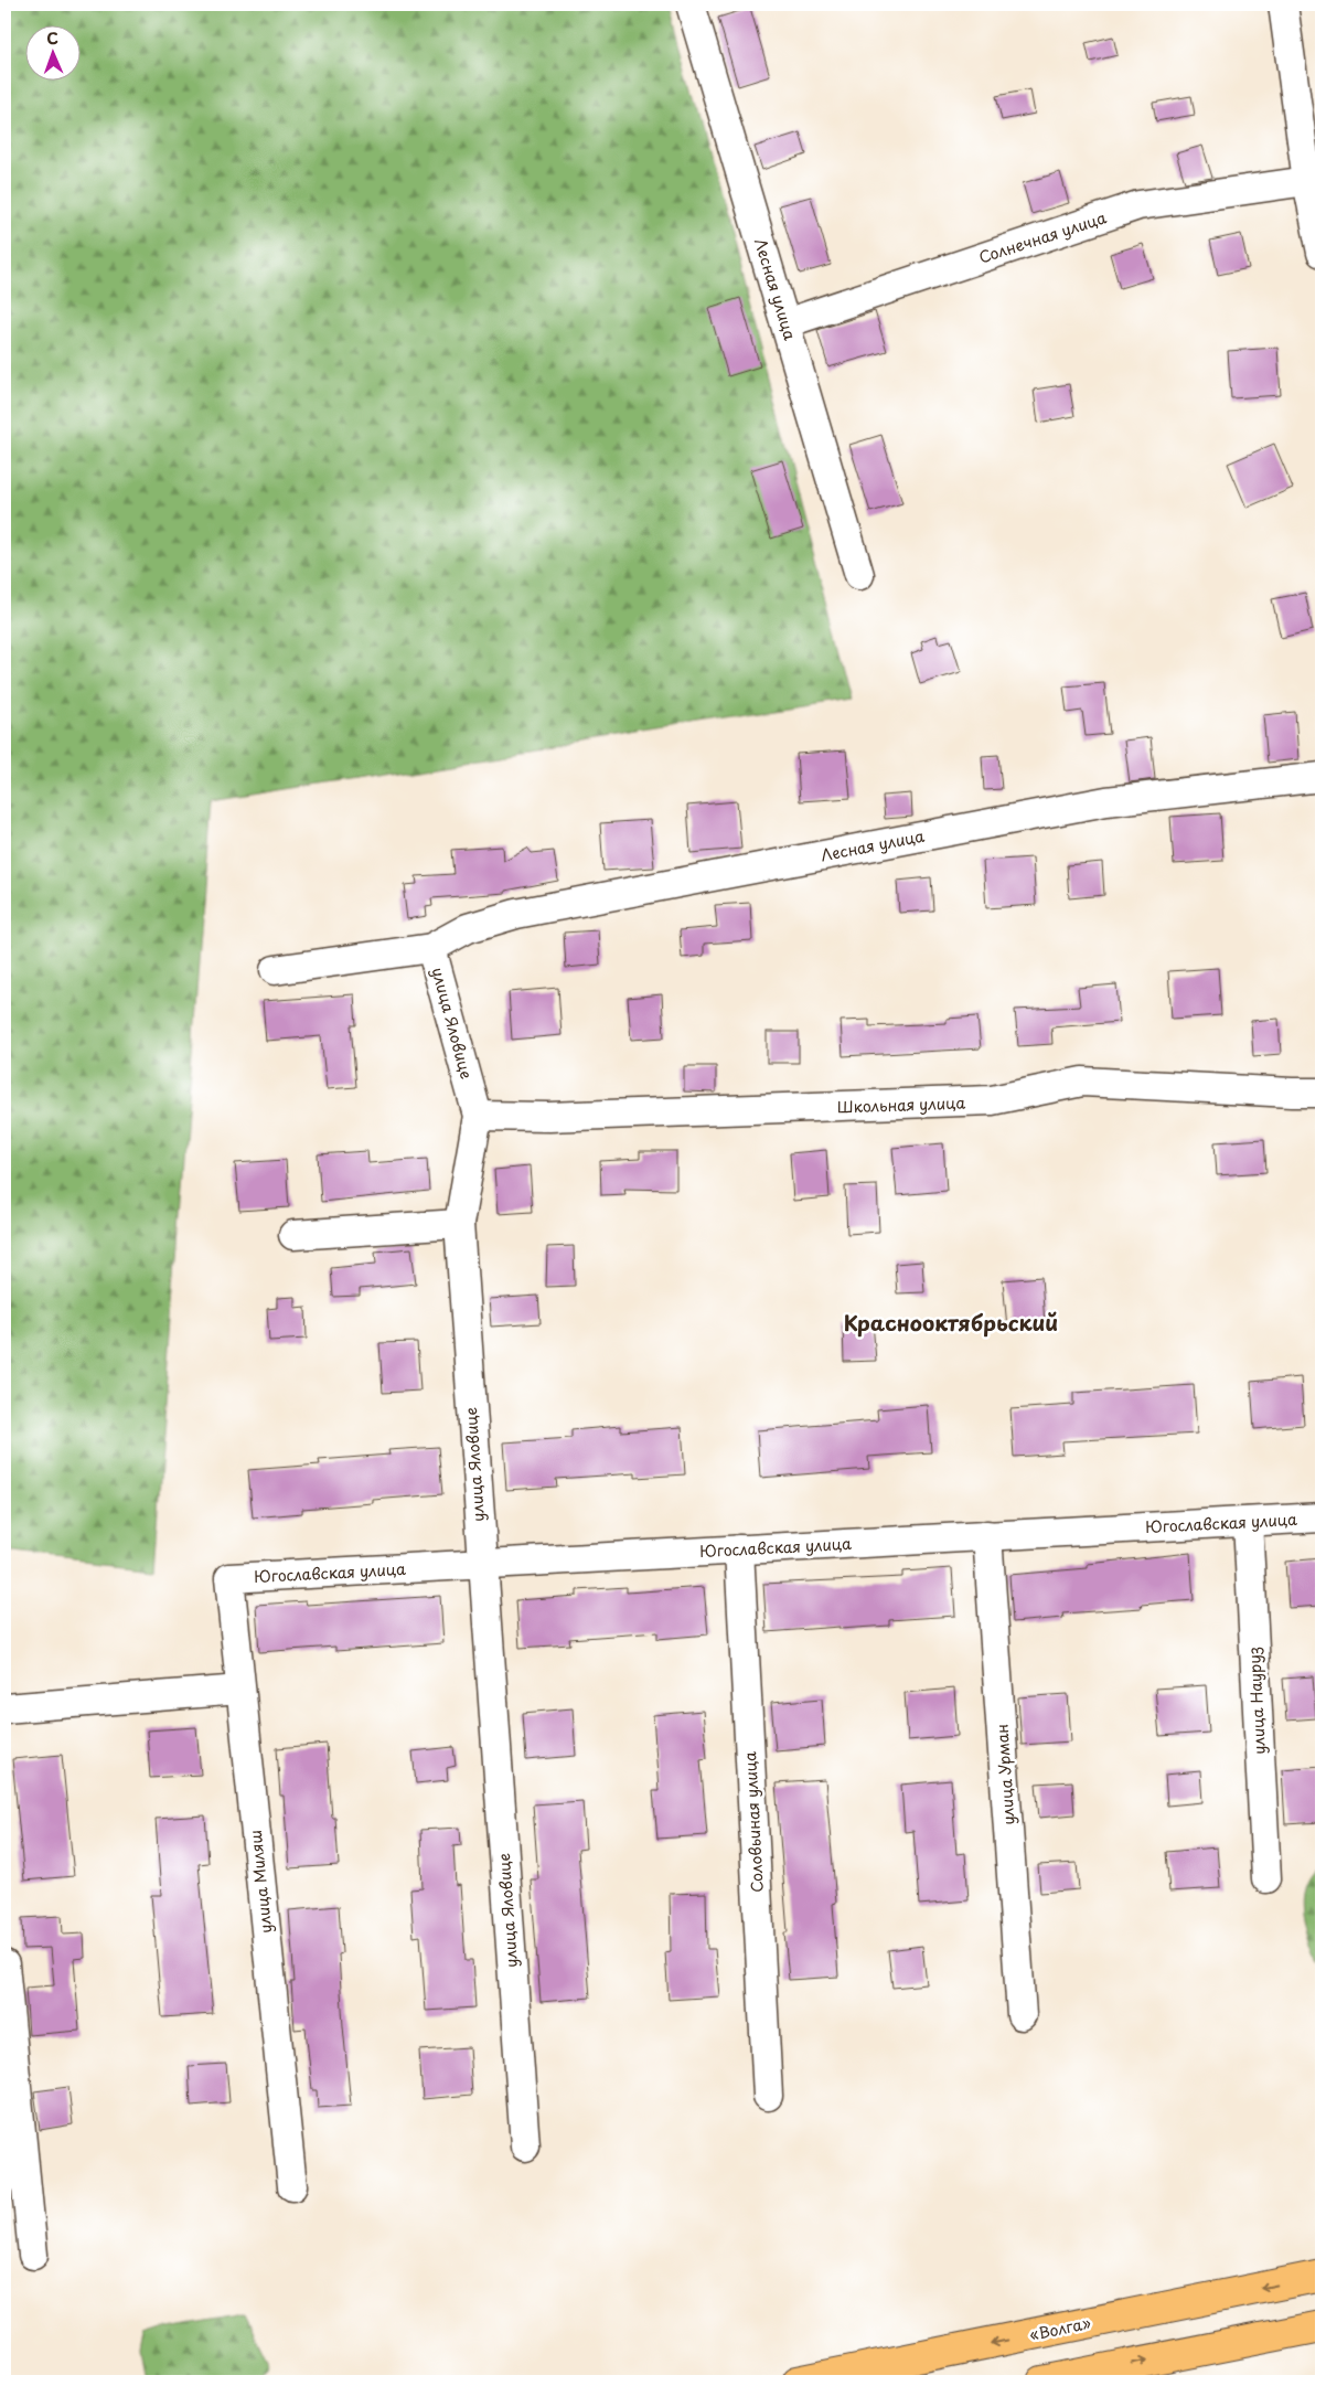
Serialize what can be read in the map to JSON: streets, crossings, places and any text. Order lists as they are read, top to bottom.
{
  "streets": {
    "highway": ["«Волга»"],
    "street": [
      "Солнечная улица",
      "Лесная улица",
      "улица Яловице",
      "Школьная улица",
      "Югославская улица",
      "улица Науруз",
      "улица Урман",
      "Соловьиная улица",
      "улица Миляш"
    ]
  },
  "crossings": [
    ["Солнечная улица", "Лесная улица"],
    ["Лесная улица", "улица Яловице"],
    ["улица Яловице", "Школьная улица"],
    ["улица Яловице", "Югославская улица"],
    ["Югославская улица", "улица Науруз"],
    ["Югославская улица", "улица Урман"],
    ["Югославская улица", "Соловьиная улица"],
    ["Югославская улица", "улица Миляш"]
  ],
  "districts": ["Краснооктябрьский"],
  "north": "top"
}
